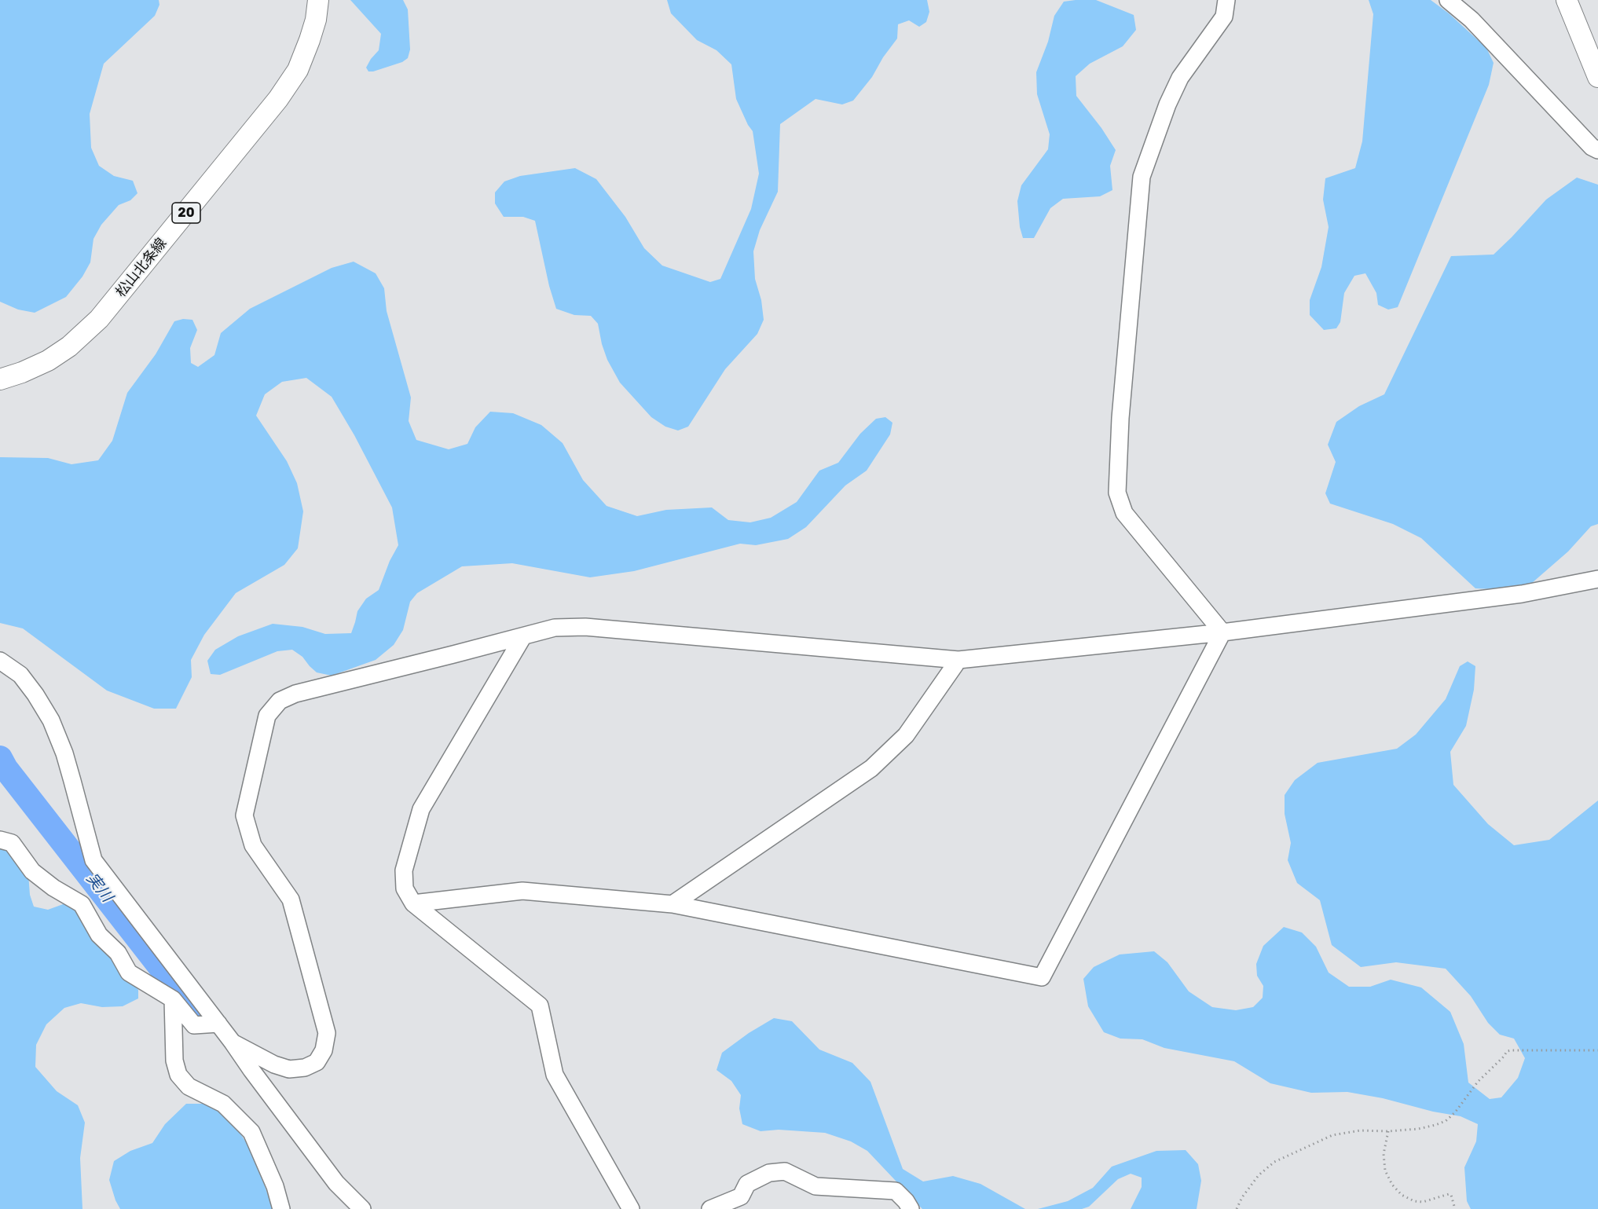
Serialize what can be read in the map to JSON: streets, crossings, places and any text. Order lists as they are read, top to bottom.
{
  "streets": {
    "main road": ["20", "松山北条線"]
  },
  "water": ["実川"]
}
